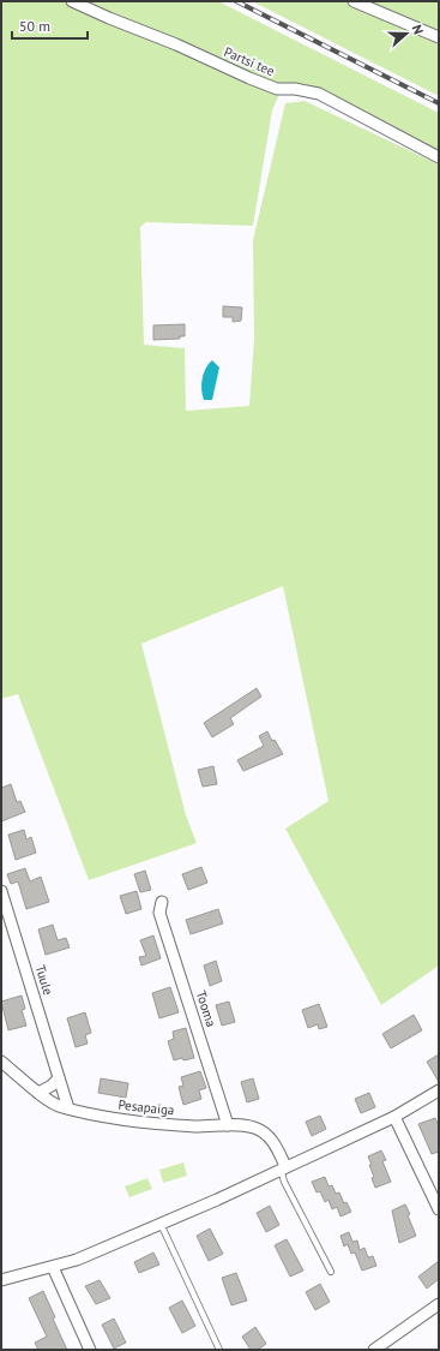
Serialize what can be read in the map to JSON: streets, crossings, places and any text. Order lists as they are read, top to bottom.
{
  "streets": {
    "street": [
      "Partsi tee",
      "Tuule",
      "Tooma",
      "Pesapaiga"
    ]
  },
  "crossings": [
    ["Tuule", "Pesapaiga"],
    ["Tooma", "Pesapaiga"]
  ],
  "scale_bar": "50 m",
  "north": "right"
}
